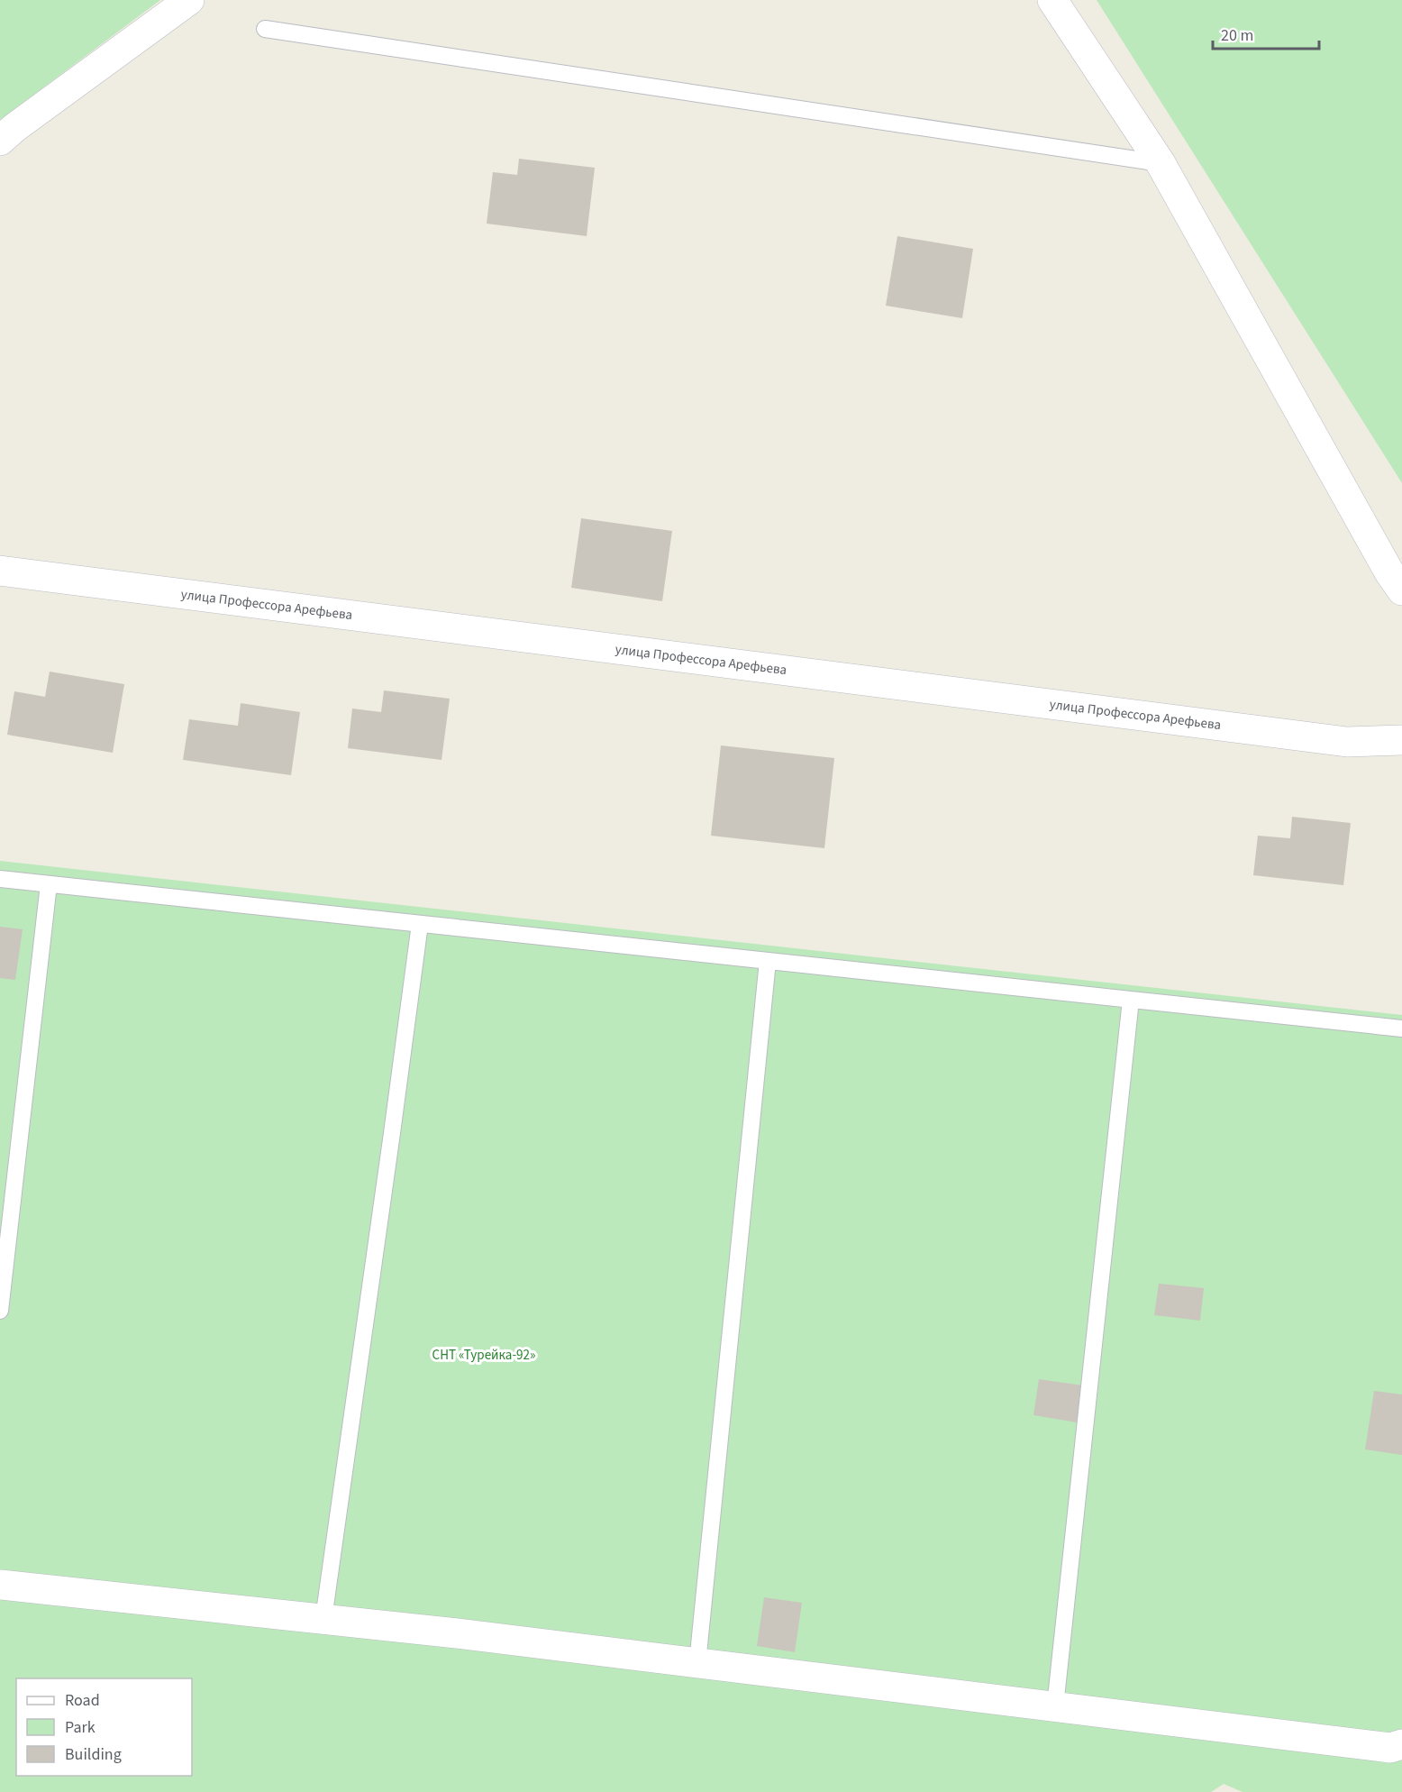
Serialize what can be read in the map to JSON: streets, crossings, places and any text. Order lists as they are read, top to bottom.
{
  "streets": {
    "street": ["улица Профессора Арефьева"]
  },
  "parks": ["СНТ «Турейка-92»"],
  "legend": ["Road", "Park", "Building"],
  "scale_bar": "20 m"
}
